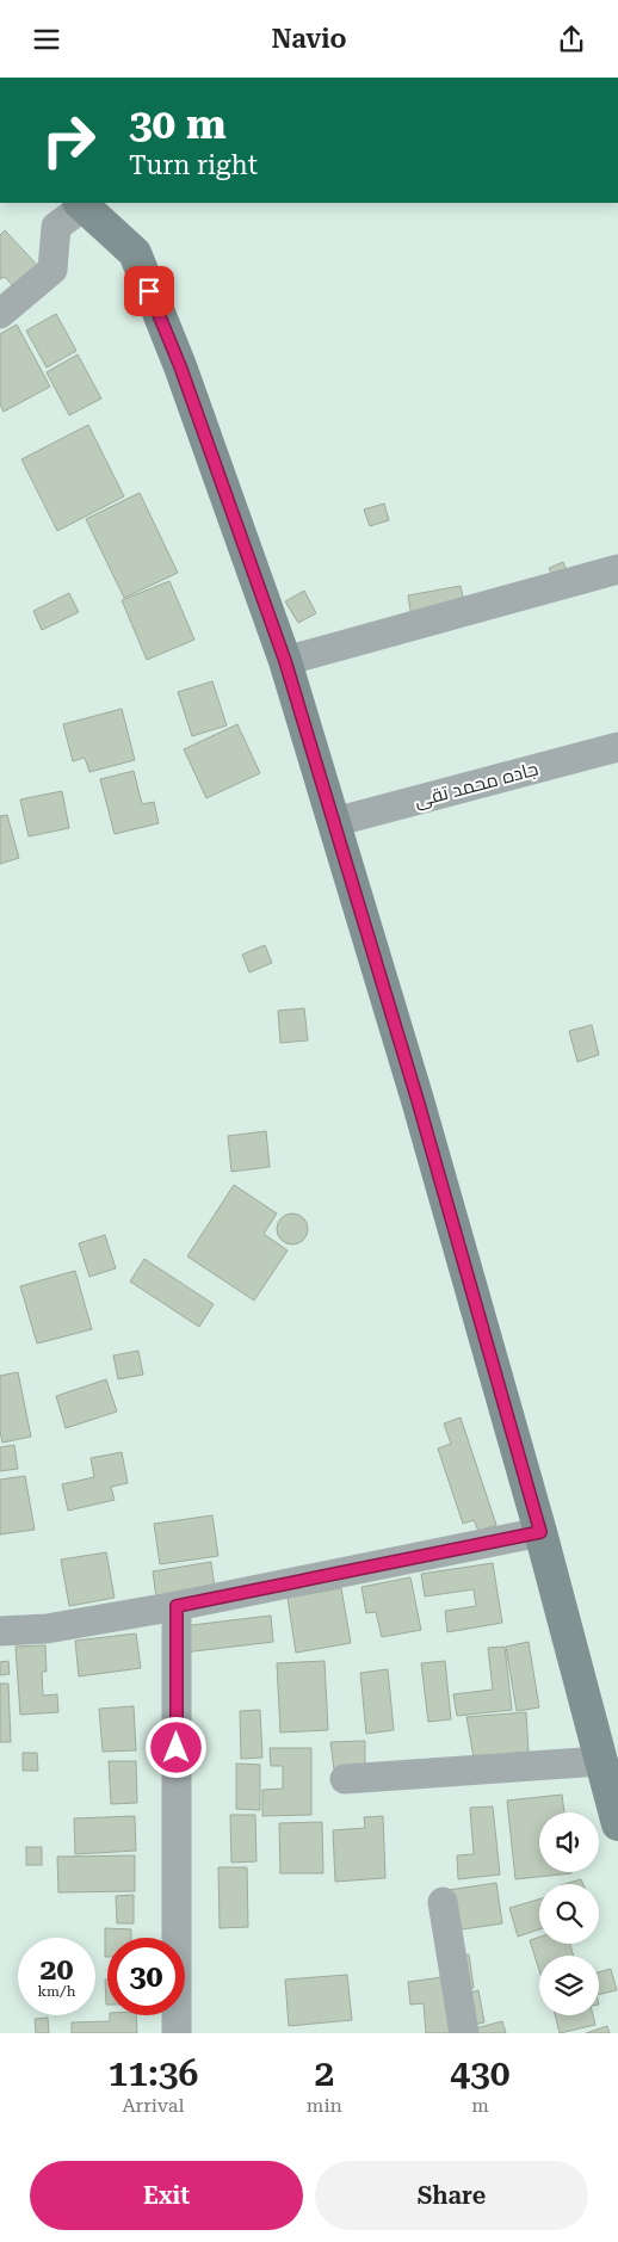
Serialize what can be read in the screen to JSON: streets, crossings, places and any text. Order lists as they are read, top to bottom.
{
  "streets": {
    "street": ["جاده محمد تقی"]
  },
  "page": {
    "header": "Navio",
    "turn": ["30 m", "Turn right"],
    "speed": "20 km/h",
    "limit": "30",
    "eta": [
      "11:36",
      "Arrival",
      "2",
      "min",
      "430",
      "m"
    ],
    "buttons": ["Exit", "Share"]
  }
}
